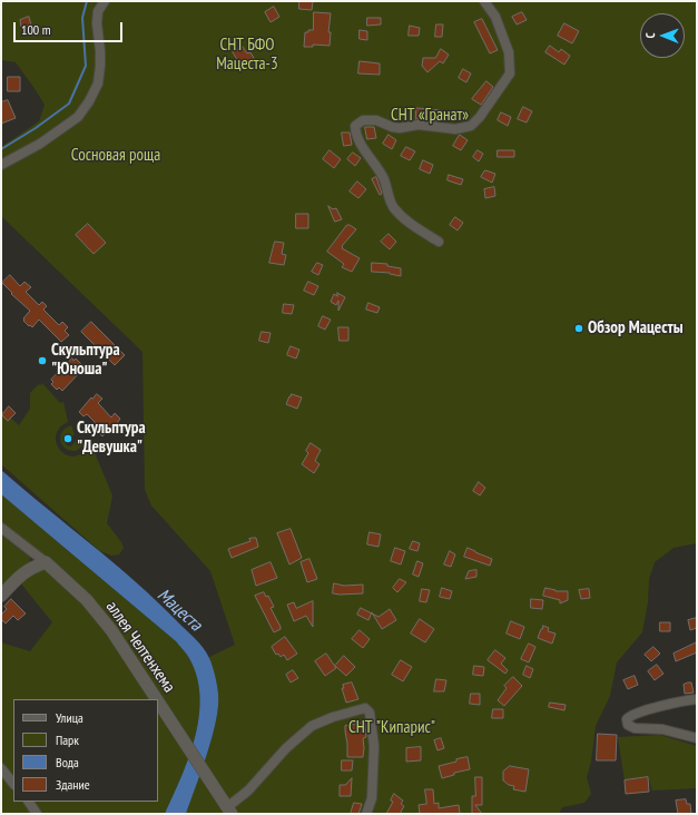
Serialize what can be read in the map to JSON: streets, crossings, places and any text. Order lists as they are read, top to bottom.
{
  "streets": {
    "main road": ["аллея Челтенхема"]
  },
  "water": ["Мацеста"],
  "parks": [
    "СНТ БФО Мацеста-3",
    "СНТ «Гранат»",
    "Сосновая роща",
    "СНТ \"Кипарис\""
  ],
  "places": ["Обзор Мацесты", "Скульптура \"Юноша\"", "Скульптура \"Девушка\""],
  "legend": [
    "Улица",
    "Парк",
    "Вода",
    "Здание"
  ],
  "scale_bar": "100 m",
  "north": "left"
}
